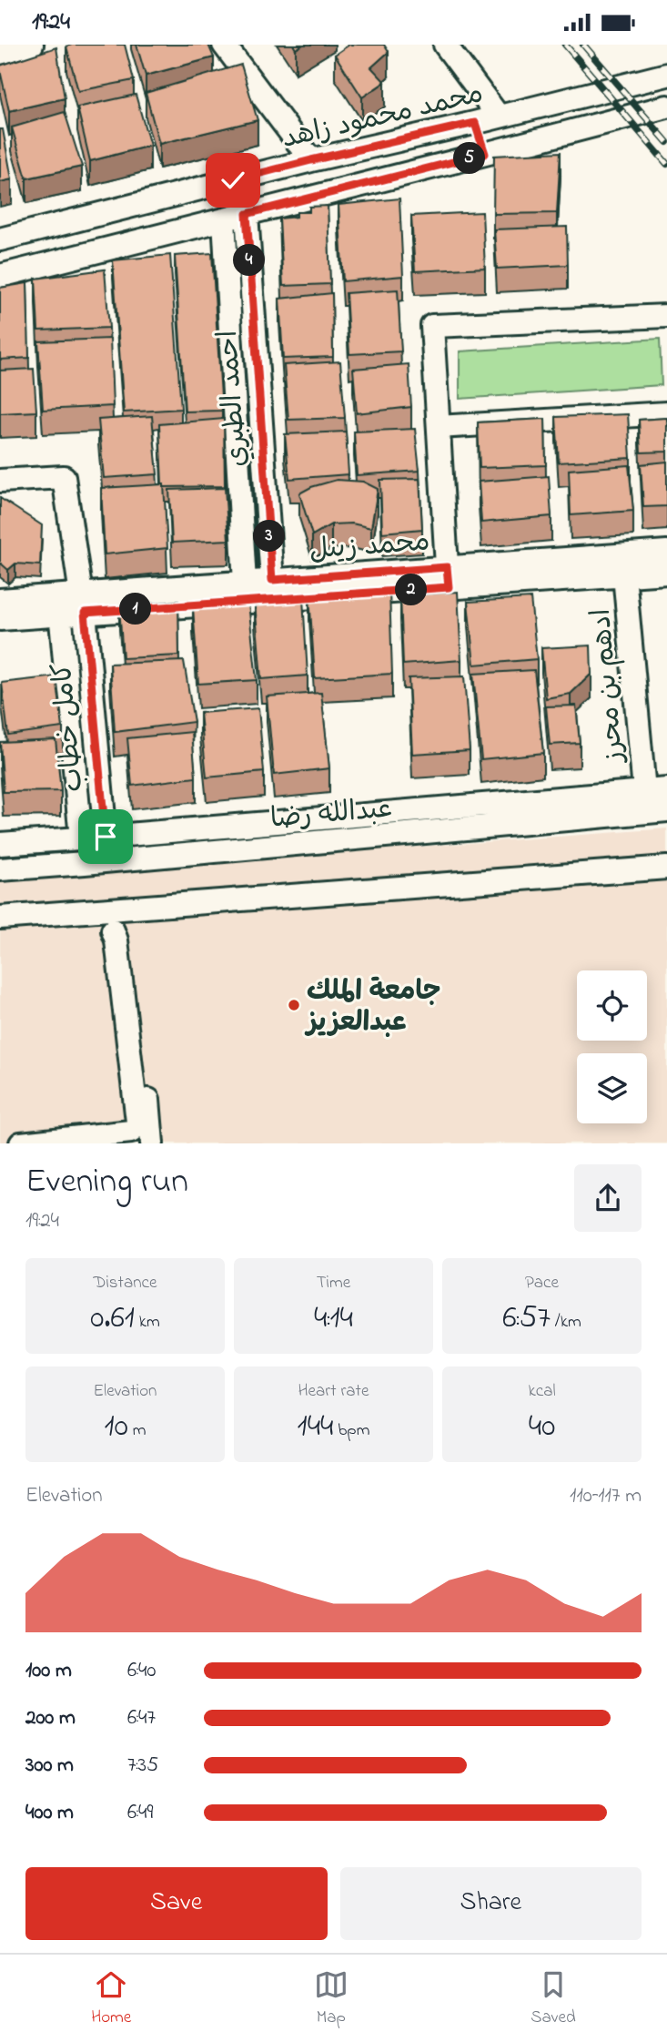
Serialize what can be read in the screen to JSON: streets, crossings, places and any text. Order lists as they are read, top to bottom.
{
  "streets": {
    "street": [
      "محمد محمود زاهد",
      "احمد الطبري",
      "محمد زينل",
      "ادهم بن محرز",
      "كامل خطاب",
      "عبدالله رضا"
    ]
  },
  "crossings": [
    ["احمد الطبري", "محمد زينل"],
    ["محمد زينل", "ادهم بن محرز"],
    ["محمد زينل", "كامل خطاب"],
    ["ادهم بن محرز", "عبدالله رضا"],
    ["كامل خطاب", "عبدالله رضا"]
  ],
  "places": ["جامعة الملك عبدالعزيز"],
  "page": {
    "status": "19:24",
    "pins": [
      "5",
      "4",
      "3",
      "2",
      "1"
    ],
    "heading": ["Evening run", "19:24"],
    "stats": [
      ["Distance", "0.61 km"],
      ["Time", "4:14"],
      ["Pace", "6:57 /km"],
      ["Elevation", "10 m"],
      ["Heart rate", "144 bpm"],
      ["kcal", "40"]
    ],
    "chart": ["Elevation", "110–117 m"],
    "list": [
      {
        "name": "100 m",
        "note": "6:40"
      },
      {
        "name": "200 m",
        "note": "6:47"
      },
      {
        "name": "300 m",
        "note": "7:35"
      },
      {
        "name": "400 m",
        "note": "6:49"
      }
    ],
    "buttons": ["Save", "Share"],
    "tabs": ["Home", "Map", "Saved"]
  }
}
